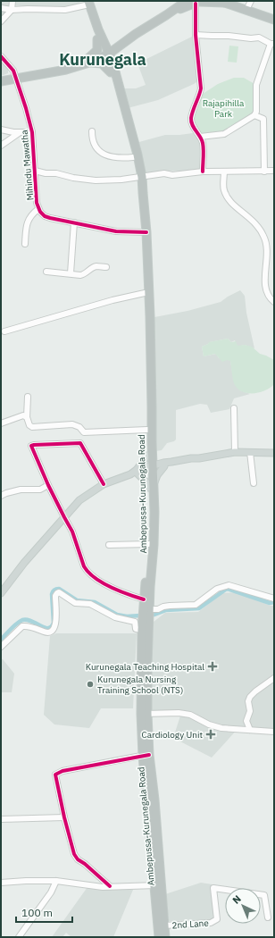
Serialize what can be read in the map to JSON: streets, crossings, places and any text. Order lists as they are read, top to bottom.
{
  "streets": {
    "highway": ["Ambepussa-Kurunegala Road"],
    "street": ["Mihindu Mawatha", "2nd Lane"]
  },
  "crossings": [
    ["Mihindu Mawatha", "Ambepussa-Kurunegala Road"],
    ["Ambepussa-Kurunegala Road", "2nd Lane"]
  ],
  "districts": ["Kurunegala"],
  "parks": ["Rajapihilla Park"],
  "places": {
    "health": ["Kurunegala Teaching Hospital", "Cardiology Unit"],
    "other": ["Kurunegala Nursing Training School (NTS)"]
  },
  "scale_bar": "100 m",
  "north": "top left"
}
